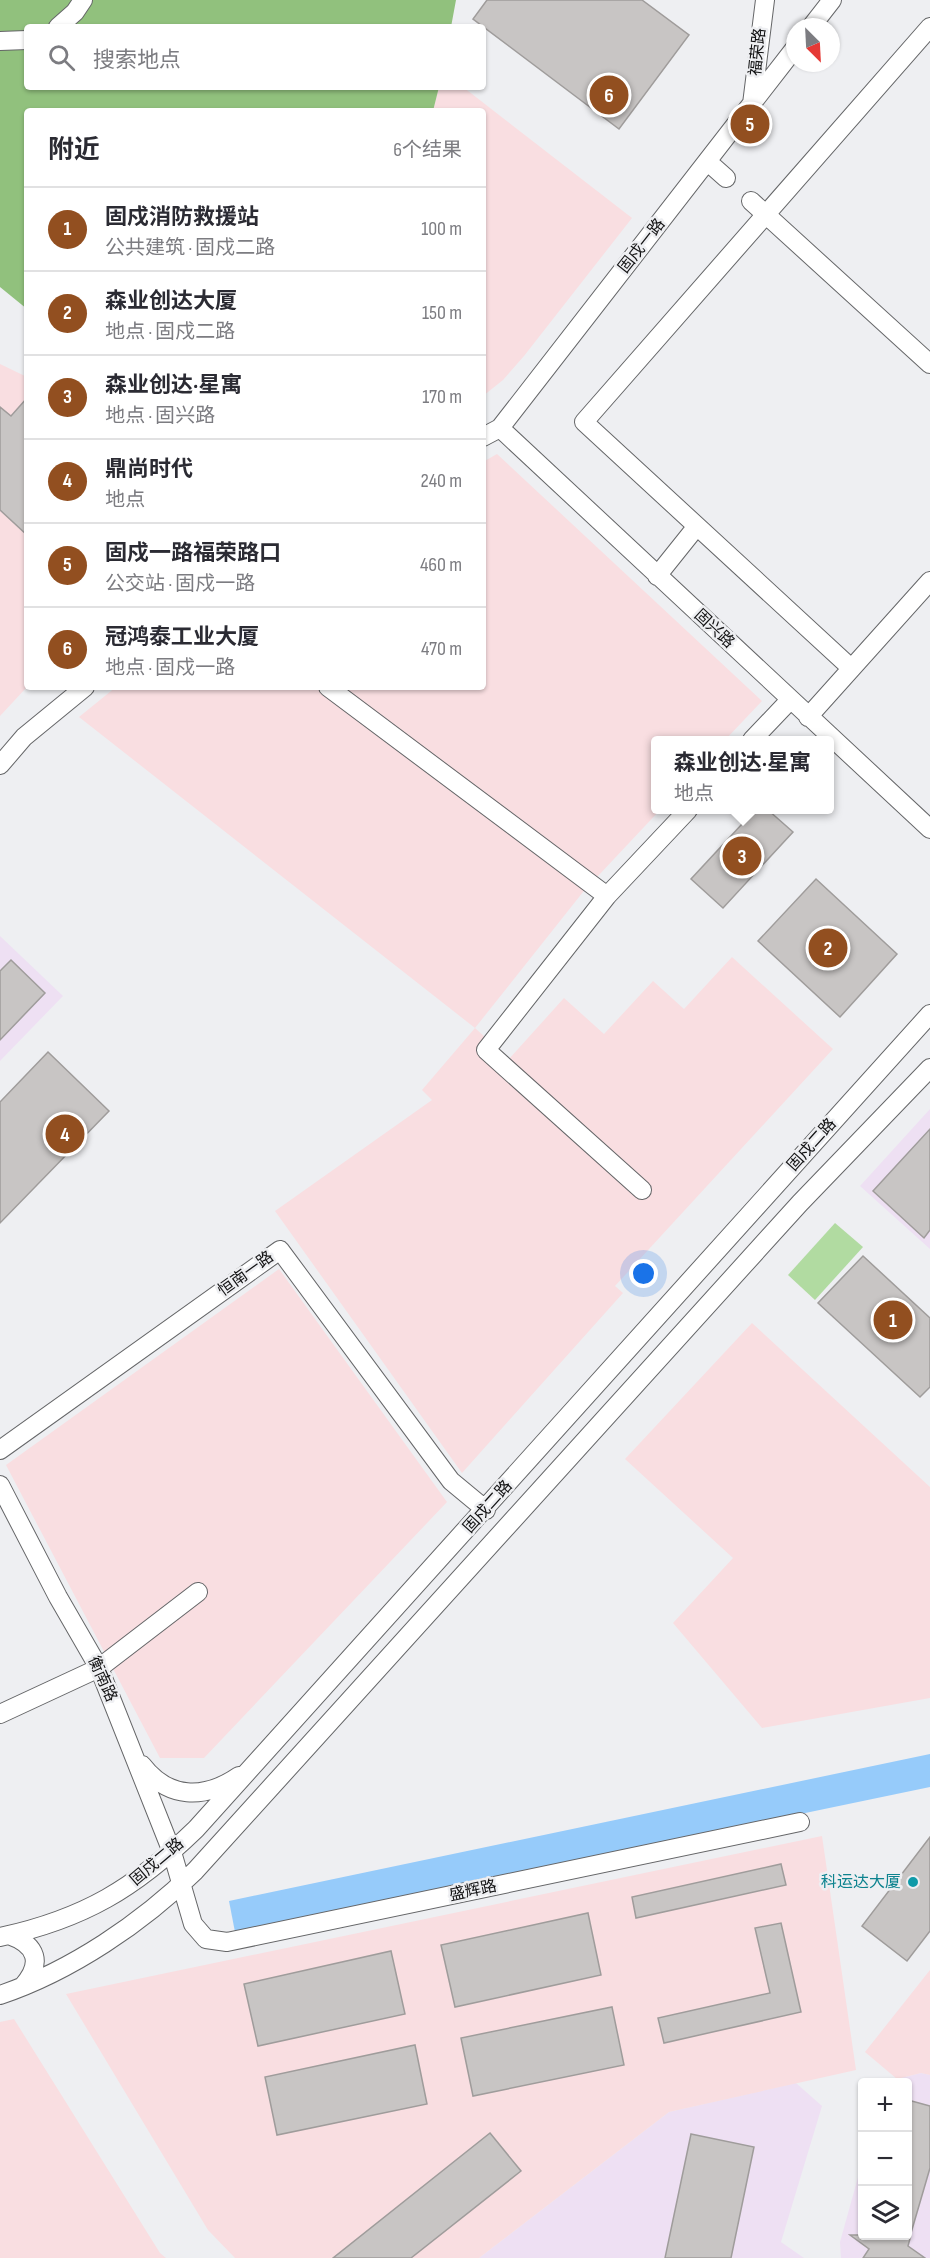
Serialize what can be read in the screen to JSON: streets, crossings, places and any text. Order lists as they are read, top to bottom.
{
  "streets": {
    "street": [
      "福荣路",
      "固戍一路",
      "固兴路",
      "固戍二路",
      "恒南一路",
      "衡南路",
      "盛辉路"
    ]
  },
  "crossings": [
    ["福荣路", "固戍一路"],
    ["固戍一路", "固兴路"],
    ["固戍二路", "恒南一路"],
    ["固戍二路", "衡南路"],
    ["固戍二路", "盛辉路"],
    ["衡南路", "盛辉路"]
  ],
  "places": ["科运达大厦"],
  "north": "bottom right",
  "page": {
    "search": "搜索地点",
    "pins": [
      "6",
      "5",
      "3",
      "2",
      "4",
      "1"
    ],
    "heading": ["附近", "6个结果"],
    "list": [
      {
        "mark": "1",
        "name": "固戍消防救援站",
        "note": "公共建筑 · 固戍二路",
        "value": "100 m"
      },
      {
        "mark": "2",
        "name": "森业创达大厦",
        "note": "地点 · 固戍二路",
        "value": "150 m"
      },
      {
        "mark": "3",
        "name": "森业创达·星寓",
        "note": "地点 · 固兴路",
        "value": "170 m"
      },
      {
        "mark": "4",
        "name": "鼎尚时代",
        "note": "地点",
        "value": "240 m"
      },
      {
        "mark": "5",
        "name": "固戍一路福荣路口",
        "note": "公交站 · 固戍一路",
        "value": "460 m"
      },
      {
        "mark": "6",
        "name": "冠鸿泰工业大厦",
        "note": "地点 · 固戍一路",
        "value": "470 m"
      }
    ],
    "popup": ["森业创达·星寓", "地点"],
    "map_buttons": ["+", "−"]
  }
}
